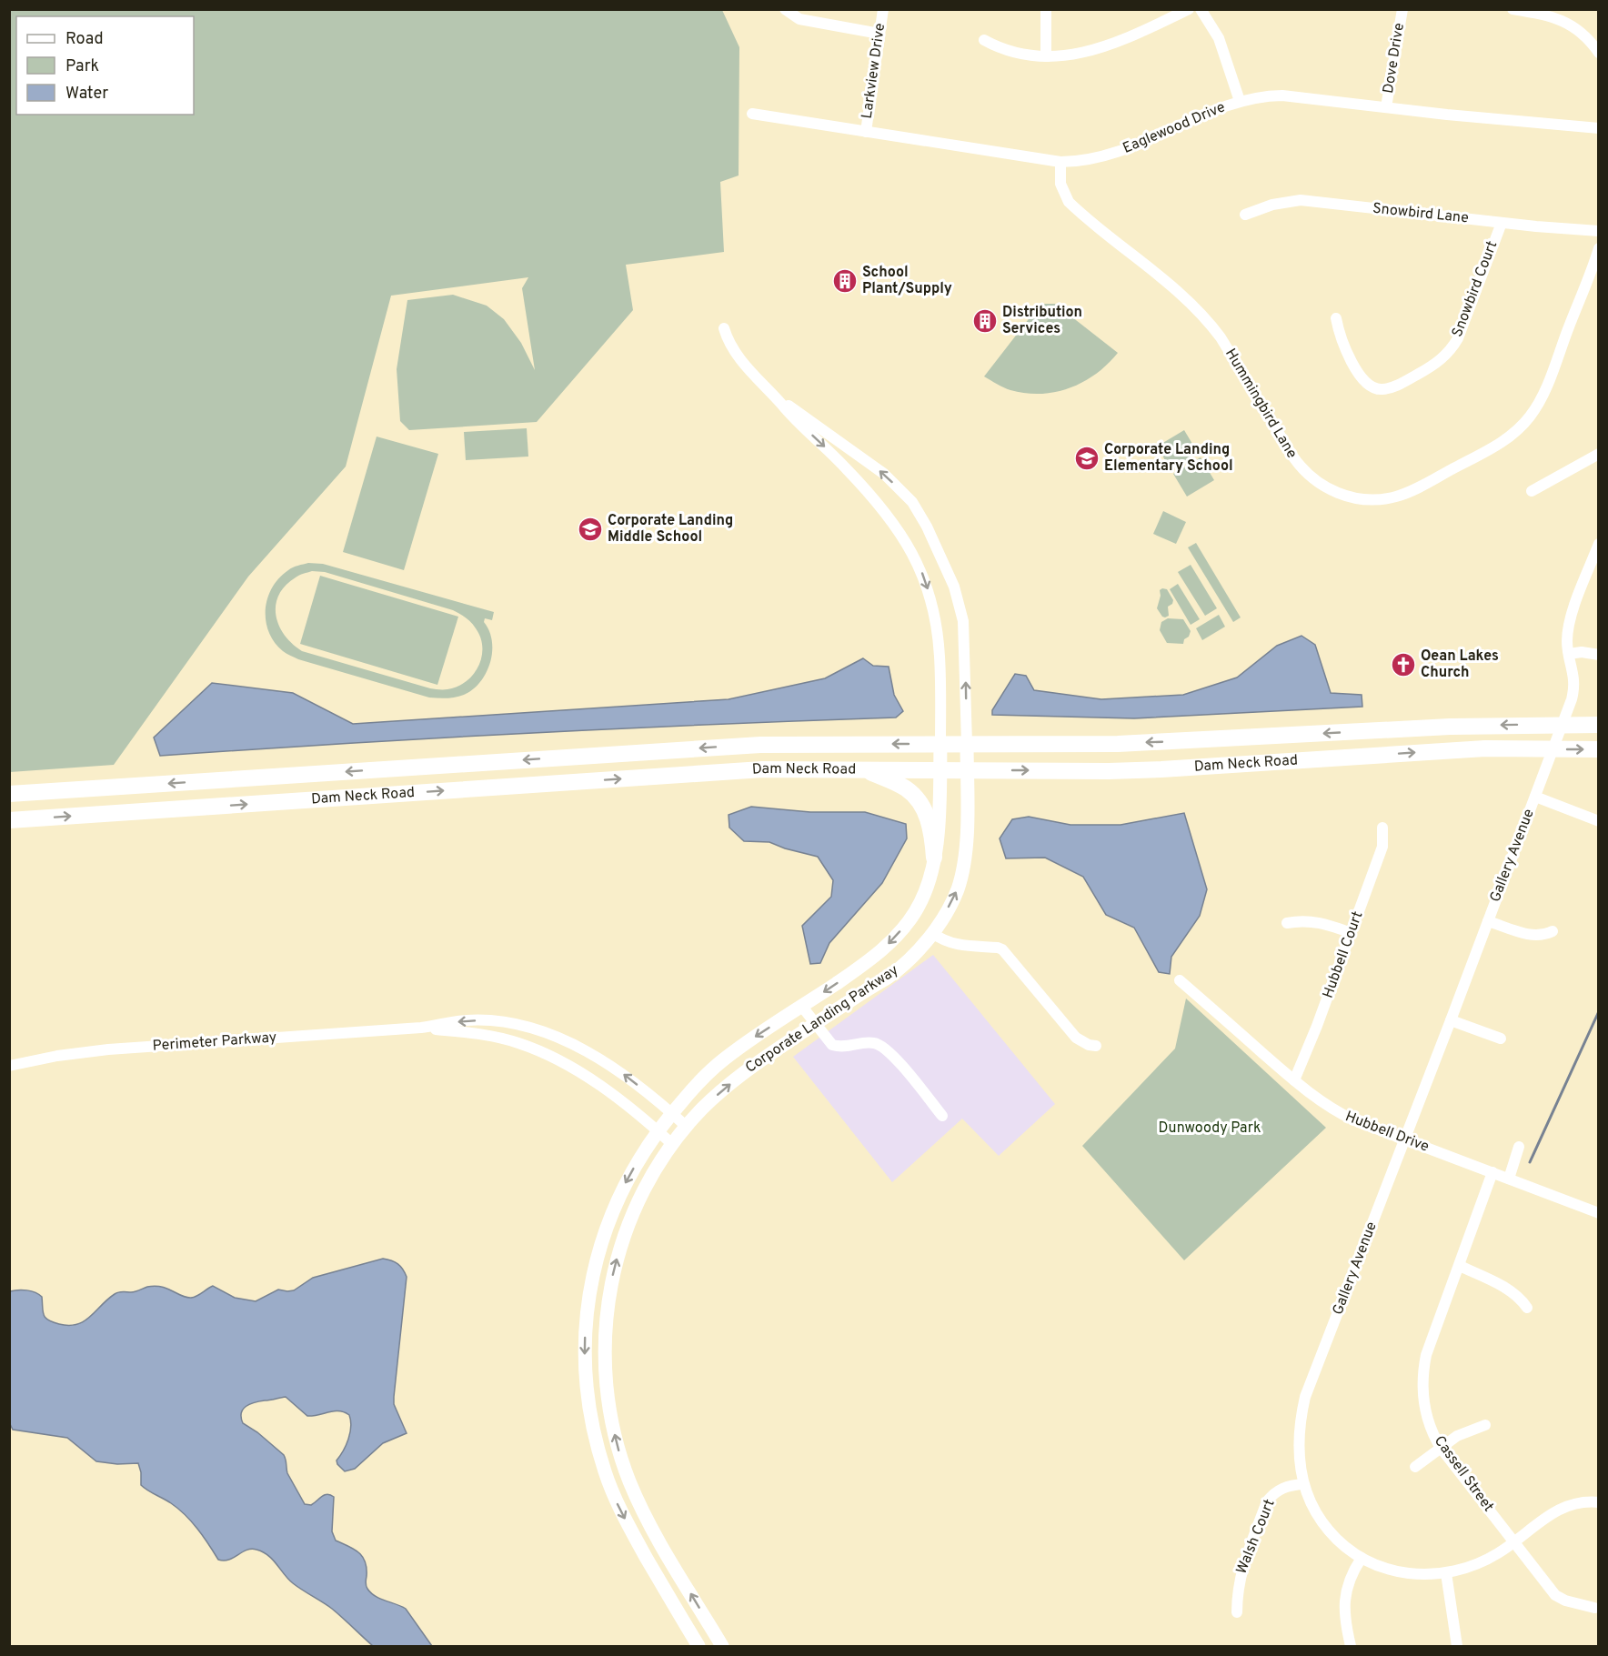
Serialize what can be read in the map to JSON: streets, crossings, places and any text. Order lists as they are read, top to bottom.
{
  "streets": {
    "main road": ["Dam Neck Road"],
    "street": [
      "Dove Drive",
      "Larkview Drive",
      "Eaglewood Drive",
      "Snowbird Lane",
      "Snowbird Court",
      "Hummingbird Lane",
      "Gallery Avenue",
      "Hubbell Court",
      "Corporate Landing Parkway",
      "Perimeter Parkway",
      "Hubbell Drive",
      "Cassell Street",
      "Walsh Court"
    ]
  },
  "crossings": [
    ["Dove Drive", "Eaglewood Drive"],
    ["Larkview Drive", "Eaglewood Drive"],
    ["Eaglewood Drive", "Hummingbird Lane"],
    ["Snowbird Lane", "Snowbird Court"],
    ["Dam Neck Road", "Gallery Avenue"],
    ["Dam Neck Road", "Corporate Landing Parkway"],
    ["Gallery Avenue", "Hubbell Drive"],
    ["Gallery Avenue", "Cassell Street"],
    ["Gallery Avenue", "Walsh Court"],
    ["Hubbell Court", "Hubbell Drive"],
    ["Corporate Landing Parkway", "Perimeter Parkway"],
    ["Hubbell Drive", "Cassell Street"]
  ],
  "parks": ["Dunwoody Park"],
  "places": {
    "building": ["School Plant/Supply", "Distribution Services"],
    "school or university": ["Corporate Landing Elementary School", "Corporate Landing Middle School"],
    "church": ["Oean Lakes Church"]
  },
  "legend": ["Road", "Park", "Water"]
}
